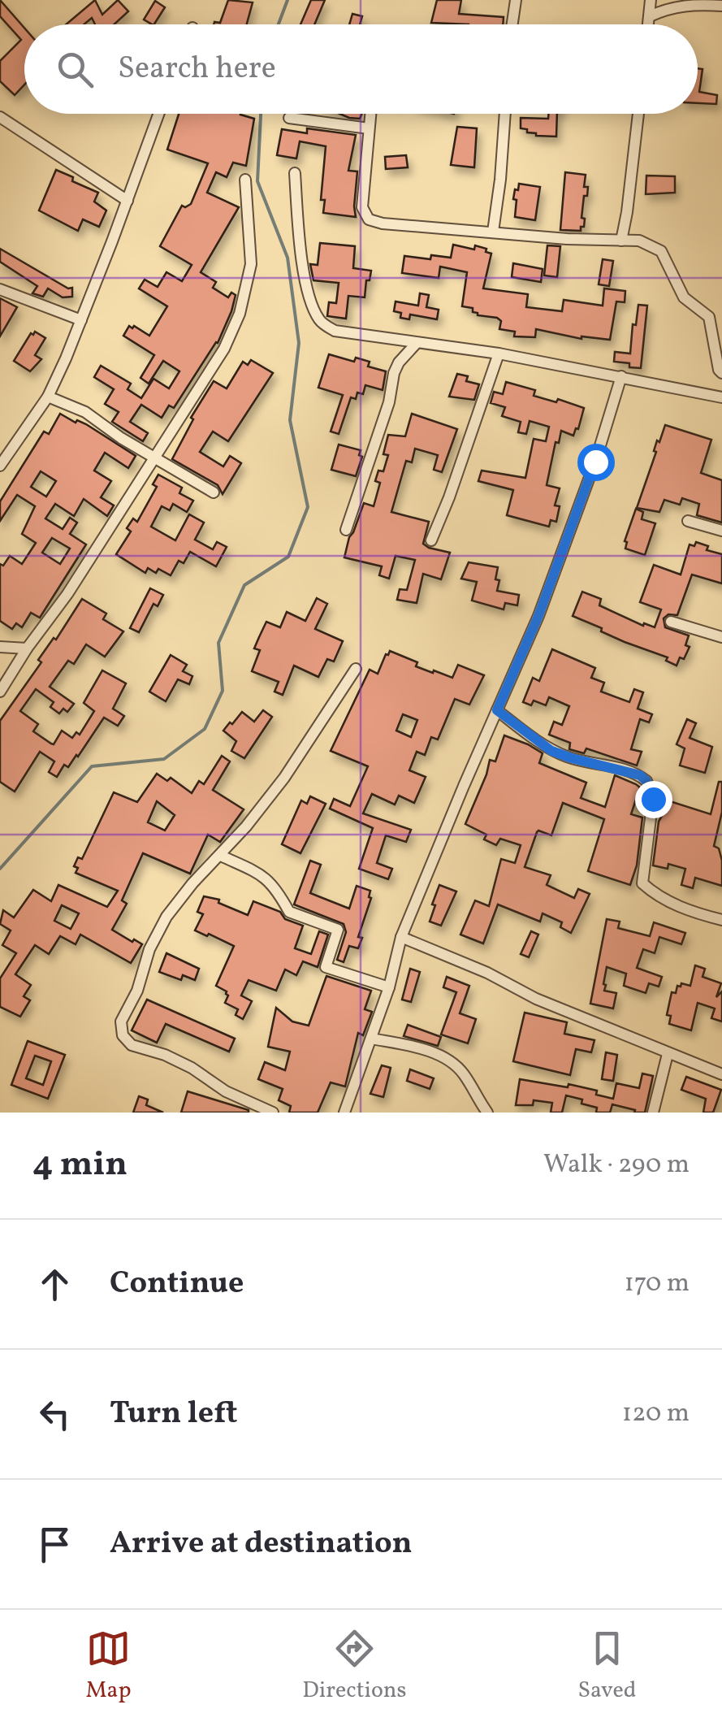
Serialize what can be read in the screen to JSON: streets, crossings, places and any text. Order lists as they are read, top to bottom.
{
  "page": {
    "search": "Search here",
    "heading": ["4 min", "Walk · 290 m"],
    "list": [
      ["Continue", "170 m"],
      ["Turn left", "120 m"],
      "Arrive at destination"
    ],
    "nav": ["Map", "Directions", "Saved"]
  }
}
